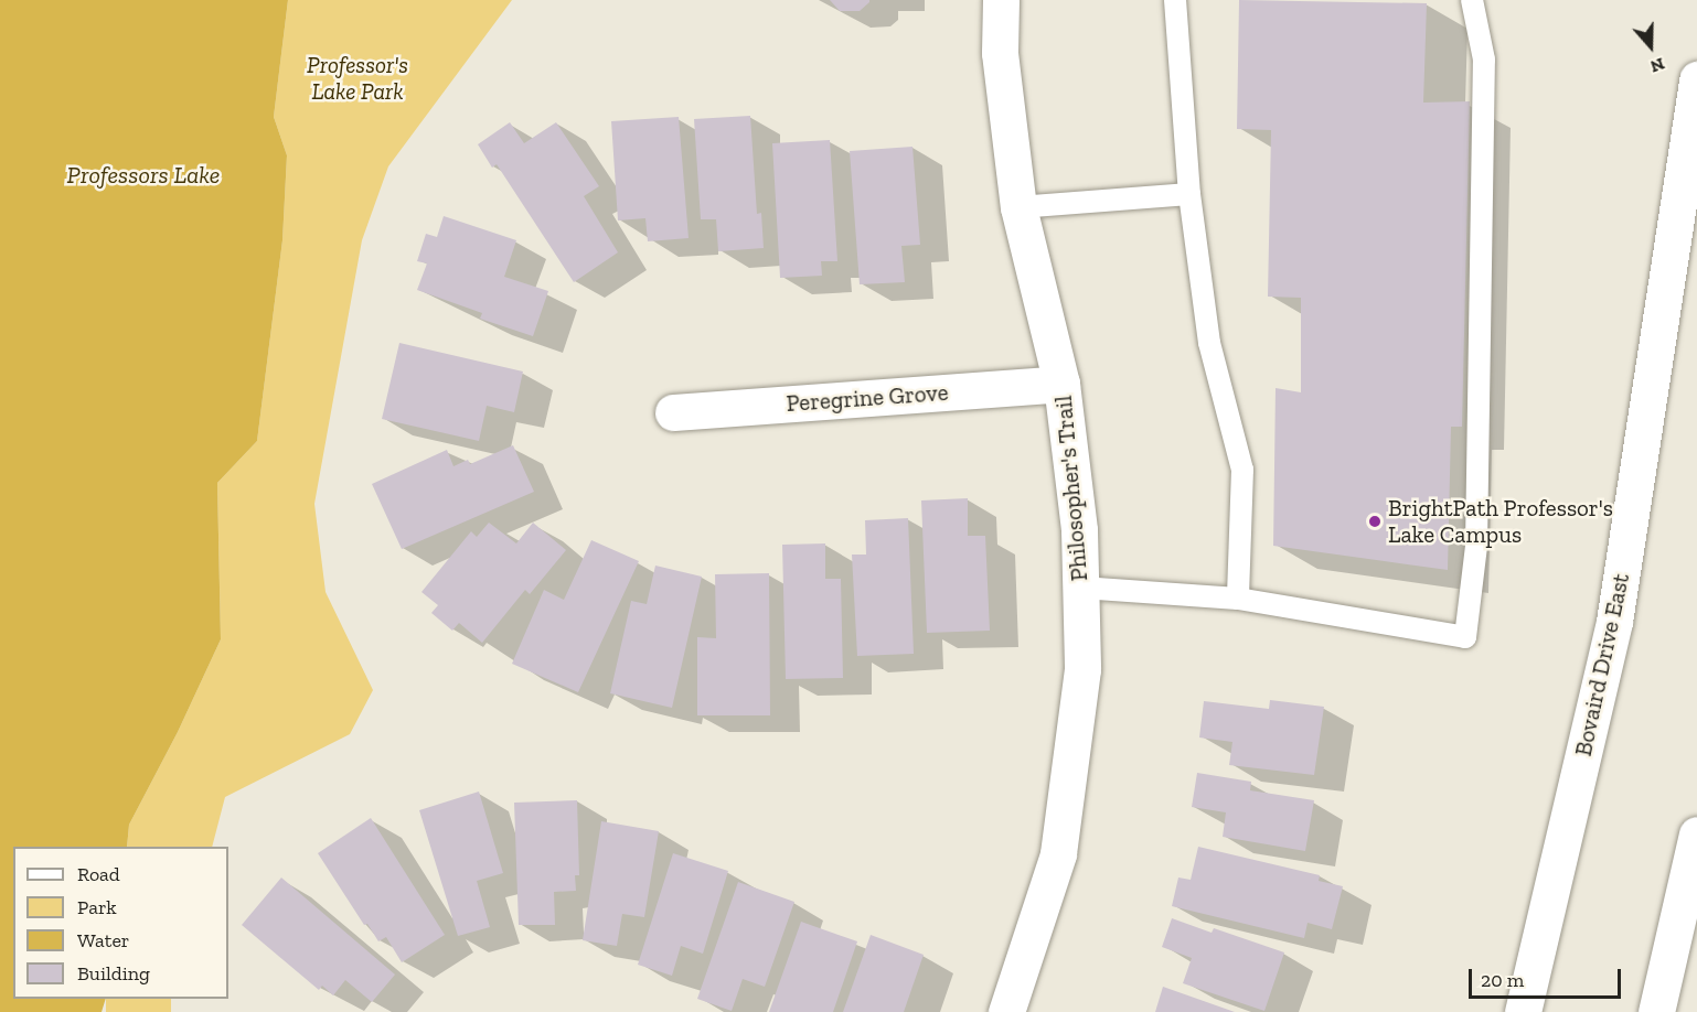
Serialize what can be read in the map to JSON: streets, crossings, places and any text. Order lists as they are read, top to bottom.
{
  "streets": {
    "street": ["Peregrine Grove", "Philosopher's Trail", "Bovaird Drive East"]
  },
  "crossings": [
    ["Peregrine Grove", "Philosopher's Trail"]
  ],
  "water": ["Professors Lake"],
  "parks": ["Professor's Lake Park"],
  "places": ["BrightPath Professor's Lake Campus"],
  "legend": [
    "Road",
    "Park",
    "Water",
    "Building"
  ],
  "scale_bar": "20 m",
  "north": "bottom"
}
